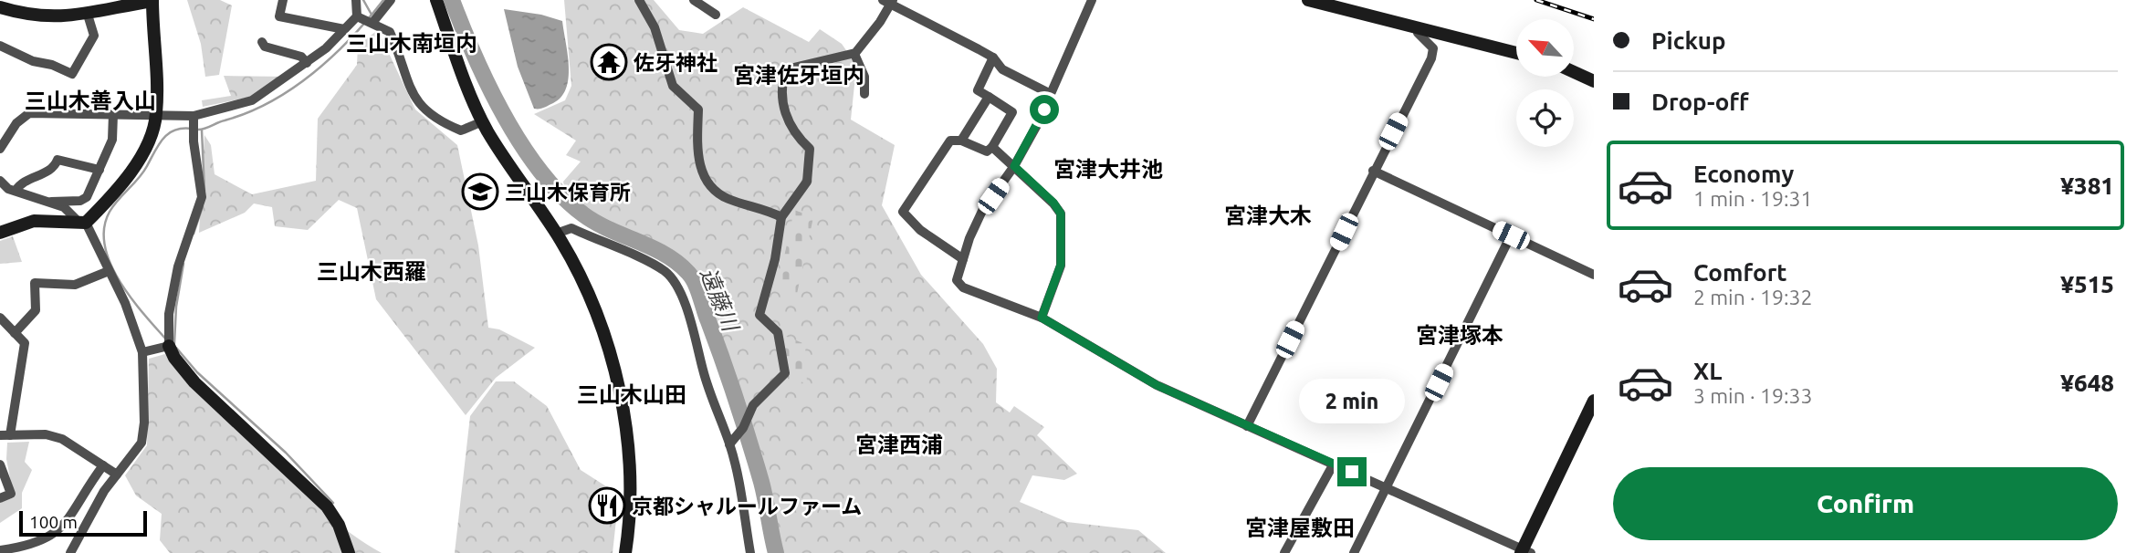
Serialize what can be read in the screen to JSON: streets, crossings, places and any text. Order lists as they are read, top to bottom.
{
  "districts": [
    "三山木南垣内",
    "宮津佐牙垣内",
    "三山木善入山",
    "宮津大井池",
    "宮津大木",
    "三山木西羅",
    "宮津塚本",
    "三山木山田",
    "宮津西浦",
    "宮津屋敷田"
  ],
  "water": ["遠藤川"],
  "places": {
    "temple": ["佐牙神社"],
    "school or university": ["三山木保育所"],
    "restaurant": ["京都シャルールファーム"]
  },
  "scale_bar": "100 m",
  "north": "top left",
  "page": {
    "banner": ["Pickup", "Drop-off"],
    "list": [
      {
        "name": "Economy",
        "note": "1 min · 19:31",
        "value": "¥381"
      },
      {
        "name": "Comfort",
        "note": "2 min · 19:32",
        "value": "¥515"
      },
      {
        "name": "XL",
        "note": "3 min · 19:33",
        "value": "¥648"
      }
    ],
    "bubble": "2 min",
    "buttons": "Confirm",
    "scale": "100 m"
  }
}
